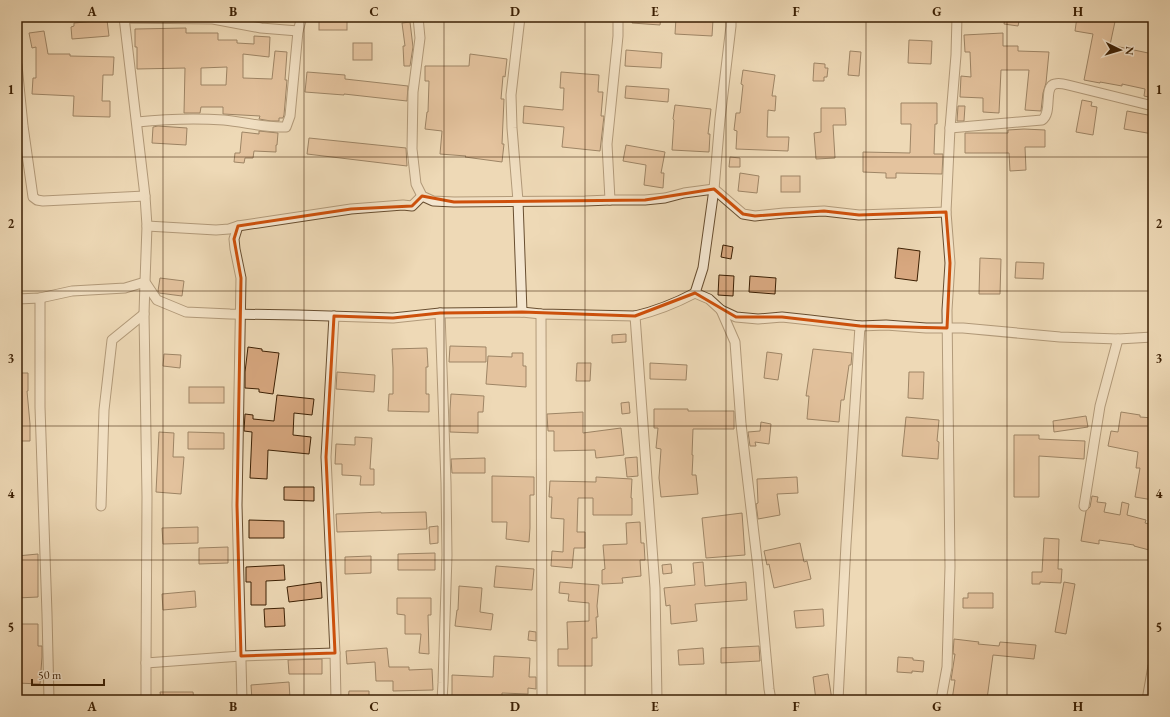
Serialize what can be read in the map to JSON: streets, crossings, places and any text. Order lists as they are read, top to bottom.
{
  "scale_bar": "50 m",
  "north": "right",
  "grid": {
    "columns": [
      "A",
      "B",
      "C",
      "D",
      "E",
      "F",
      "G",
      "H"
    ],
    "rows": [
      "1",
      "2",
      "3",
      "4",
      "5"
    ]
  }
}
